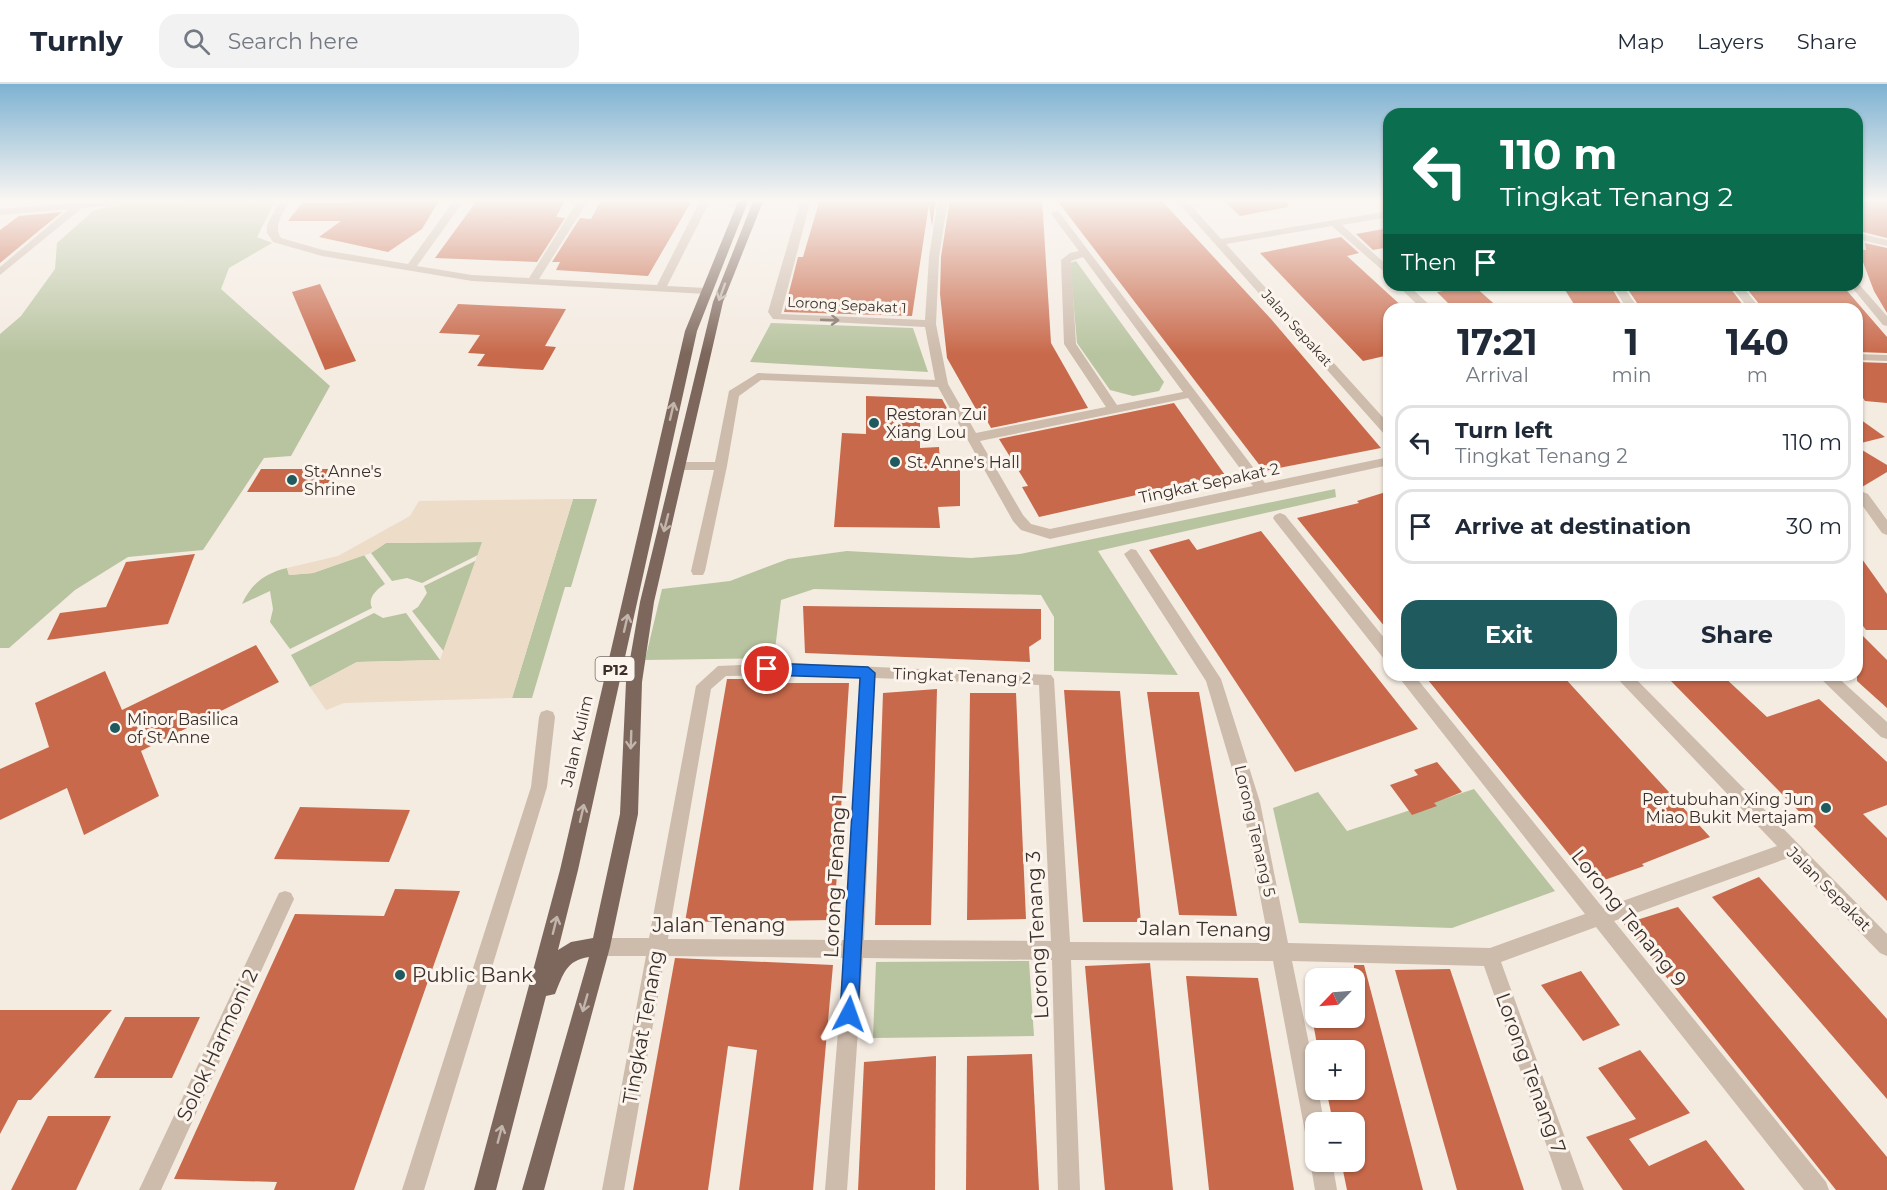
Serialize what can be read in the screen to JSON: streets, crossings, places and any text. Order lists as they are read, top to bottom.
{
  "streets": {
    "main road": ["P12", "Jalan Kulim"],
    "street": [
      "Lorong Sepakat 1",
      "Jalan Sepakat",
      "Tingkat Sepakat 2",
      "Tingkat Tenang 2",
      "Lorong Tenang 5",
      "Lorong Tenang 1",
      "Lorong Tenang 9",
      "Jalan Tenang",
      "Lorong Tenang 3",
      "Tingkat Tenang",
      "Solok Harmoni 2",
      "Lorong Tenang 7"
    ]
  },
  "crossings": [
    ["Jalan Sepakat", "Jalan Tenang"],
    ["Tingkat Tenang 2", "Lorong Tenang 1"],
    ["Tingkat Tenang 2", "Lorong Tenang 3"],
    ["Tingkat Tenang 2", "Tingkat Tenang"],
    ["Lorong Tenang 5", "Jalan Tenang"],
    ["Lorong Tenang 1", "Jalan Tenang"],
    ["Lorong Tenang 9", "Jalan Tenang"],
    ["Jalan Tenang", "Lorong Tenang 3"],
    ["Jalan Tenang", "Tingkat Tenang"],
    ["Jalan Tenang", "Lorong Tenang 7"]
  ],
  "places": [
    "Restoran Zui Xiang Lou",
    "St. Anne's Hall",
    "St. Anne's Shrine",
    "Minor Basilica of St Anne",
    "Pertubuhan Xing Jun Miao Bukit Mertajam",
    "Public Bank"
  ],
  "north": "bottom left",
  "page": {
    "header": "Turnly",
    "search": "Search here",
    "nav": ["Map", "Layers", "Share"],
    "turn": ["110 m", "Tingkat Tenang 2"],
    "then": "Then",
    "eta": [
      "17:21",
      "Arrival",
      "1",
      "min",
      "140",
      "m"
    ],
    "list": [
      {
        "name": "Turn left",
        "note": "Tingkat Tenang 2",
        "value": "110 m"
      },
      {
        "name": "Arrive at destination",
        "value": "30 m"
      }
    ],
    "buttons": ["Exit", "Share"],
    "map_buttons": ["+", "−"]
  }
}
